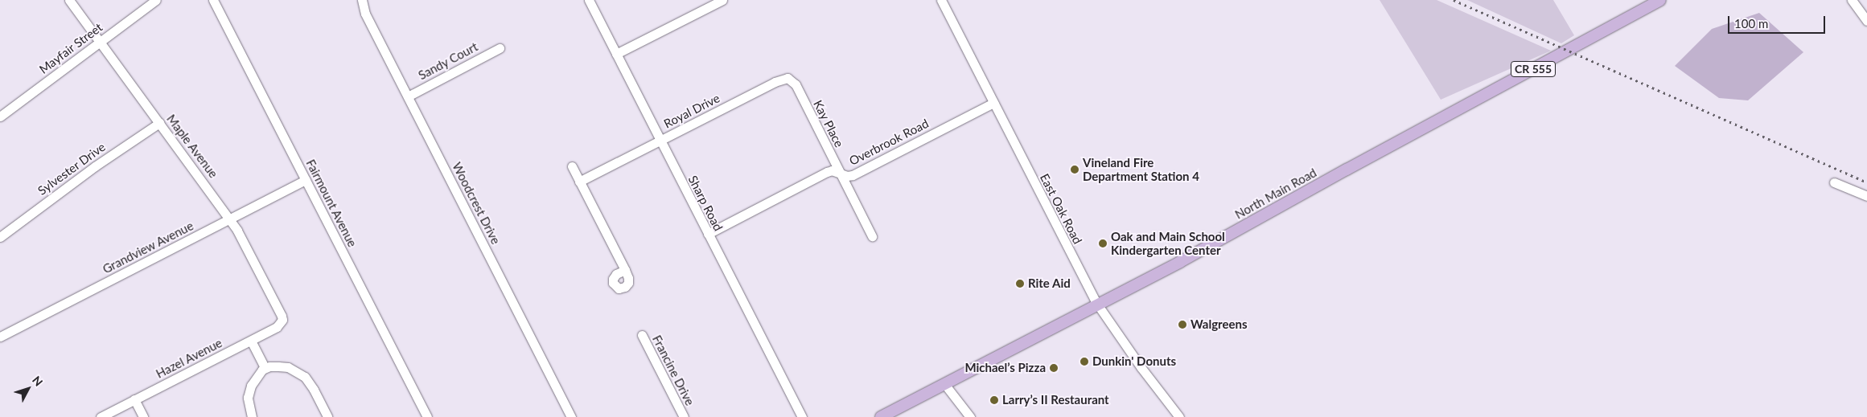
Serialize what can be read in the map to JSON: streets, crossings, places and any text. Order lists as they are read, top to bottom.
{
  "streets": {
    "main road": ["CR 555", "North Main Road"],
    "street": [
      "Mayfair Street",
      "Sandy Court",
      "Royal Drive",
      "Kay Place",
      "Overbrook Road",
      "Maple Avenue",
      "Sylvester Drive",
      "Fairmount Avenue",
      "Woodcrest Drive",
      "Sharp Road",
      "East Oak Road",
      "Grandview Avenue",
      "Hazel Avenue",
      "Francine Drive"
    ]
  },
  "crossings": [
    ["Mayfair Street", "Maple Avenue"],
    ["Sandy Court", "Woodcrest Drive"],
    ["Royal Drive", "Kay Place"],
    ["Royal Drive", "Sharp Road"],
    ["Kay Place", "Overbrook Road"],
    ["Overbrook Road", "Sharp Road"],
    ["Overbrook Road", "East Oak Road"],
    ["Maple Avenue", "Sylvester Drive"],
    ["Maple Avenue", "Grandview Avenue"],
    ["Maple Avenue", "Hazel Avenue"],
    ["North Main Road", "East Oak Road"],
    ["Fairmount Avenue", "Grandview Avenue"]
  ],
  "places": [
    "Vineland Fire Department Station 4",
    "Oak and Main School Kindergarten Center",
    "Rite Aid",
    "Walgreens",
    "Dunkin' Donuts",
    "Michael’s Pizza",
    "Larry’s II Restaurant"
  ],
  "scale_bar": "100 m",
  "north": "top right"
}
